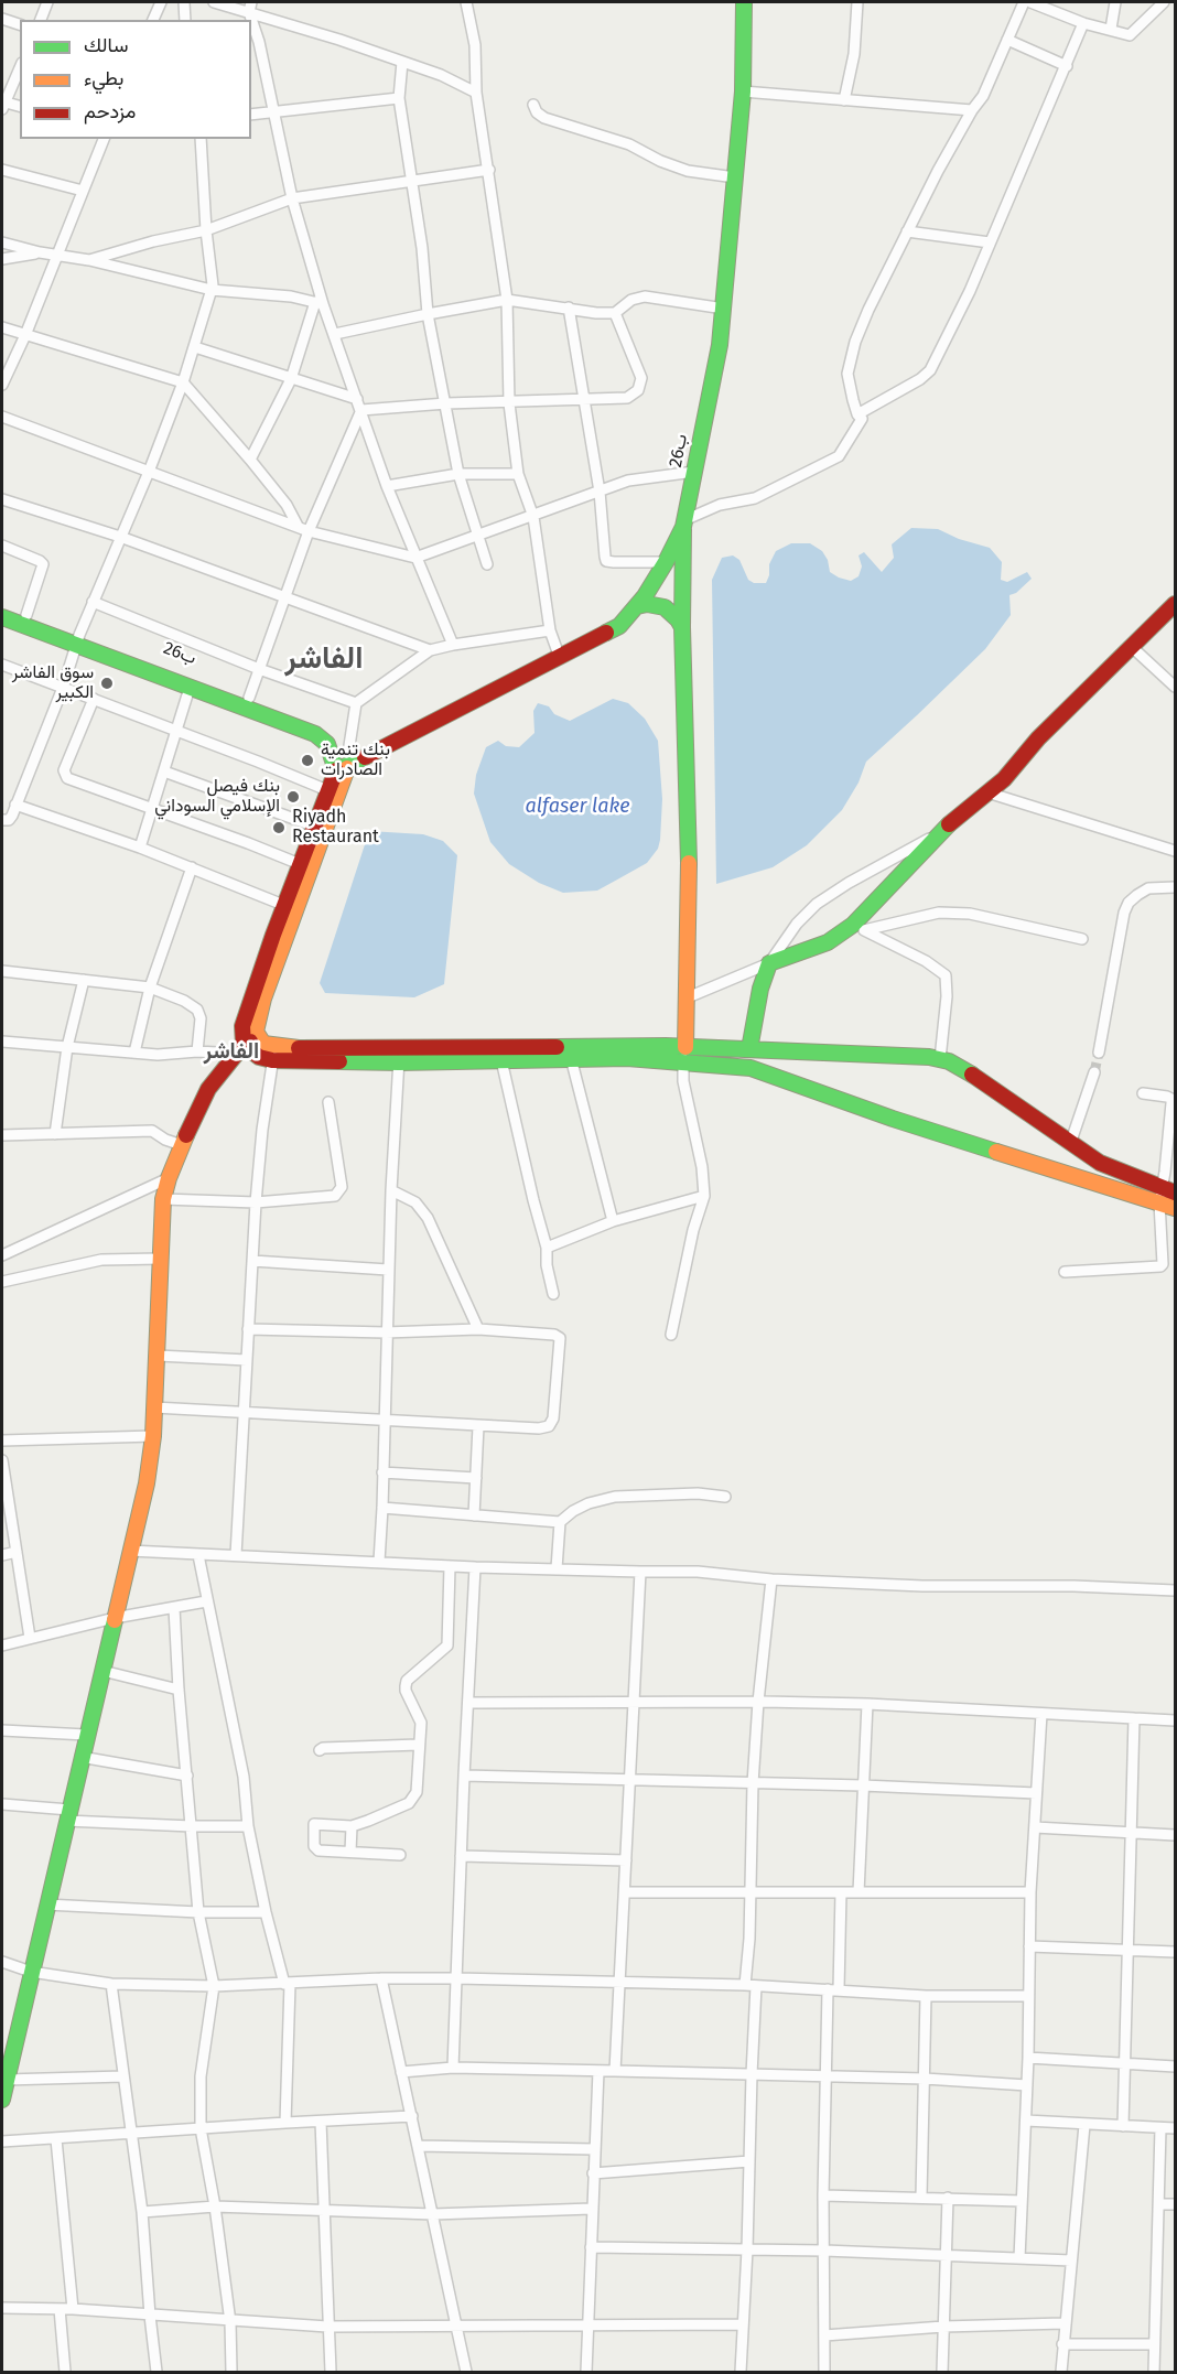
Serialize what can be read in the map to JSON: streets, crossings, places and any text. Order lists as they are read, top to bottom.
{
  "streets": {
    "main road": ["26ب"]
  },
  "districts": ["الفاشر", "الفاشر"],
  "water": ["alfaser lake"],
  "places": [
    "سوق الفاشر الكبير",
    "بنك تنمية الصادرات",
    "بنك فيصل الإسلامي السوداني",
    "Riyadh Restaurant"
  ],
  "legend": ["سالك", "بطيء", "مزدحم"]
}
